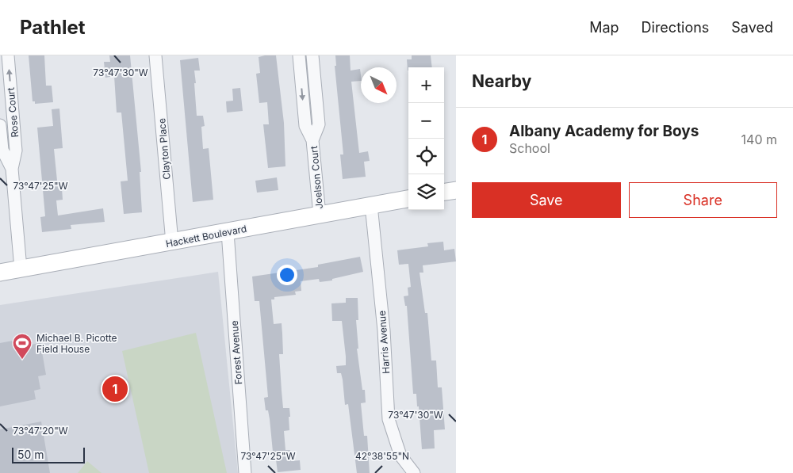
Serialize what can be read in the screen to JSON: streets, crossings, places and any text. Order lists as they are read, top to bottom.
{
  "streets": {
    "street": [
      "Rose Court",
      "Clayton Place",
      "Joelson Court",
      "Hackett Boulevard",
      "Harris Avenue",
      "Forest Avenue"
    ]
  },
  "crossings": [
    ["Rose Court", "Hackett Boulevard"],
    ["Clayton Place", "Hackett Boulevard"],
    ["Joelson Court", "Hackett Boulevard"],
    ["Hackett Boulevard", "Harris Avenue"],
    ["Hackett Boulevard", "Forest Avenue"]
  ],
  "places": {
    "sports": ["Michael B. Picotte Field House"]
  },
  "scale_bar": "50 m",
  "north": "bottom right",
  "page": {
    "header": "Pathlet",
    "nav": ["Map", "Directions", "Saved"],
    "heading": "Nearby",
    "map_buttons": ["+", "−"],
    "list": [
      {
        "mark": "1",
        "name": "Albany Academy for Boys",
        "note": "School",
        "value": "140 m"
      }
    ],
    "buttons": ["Save", "Share"],
    "pins": "1",
    "scale": "50 m"
  },
  "coordinates": [
    "73°47'30\"W",
    "73°47'25\"W",
    "73°47'20\"W",
    "42°38'55\"N"
  ]
}
